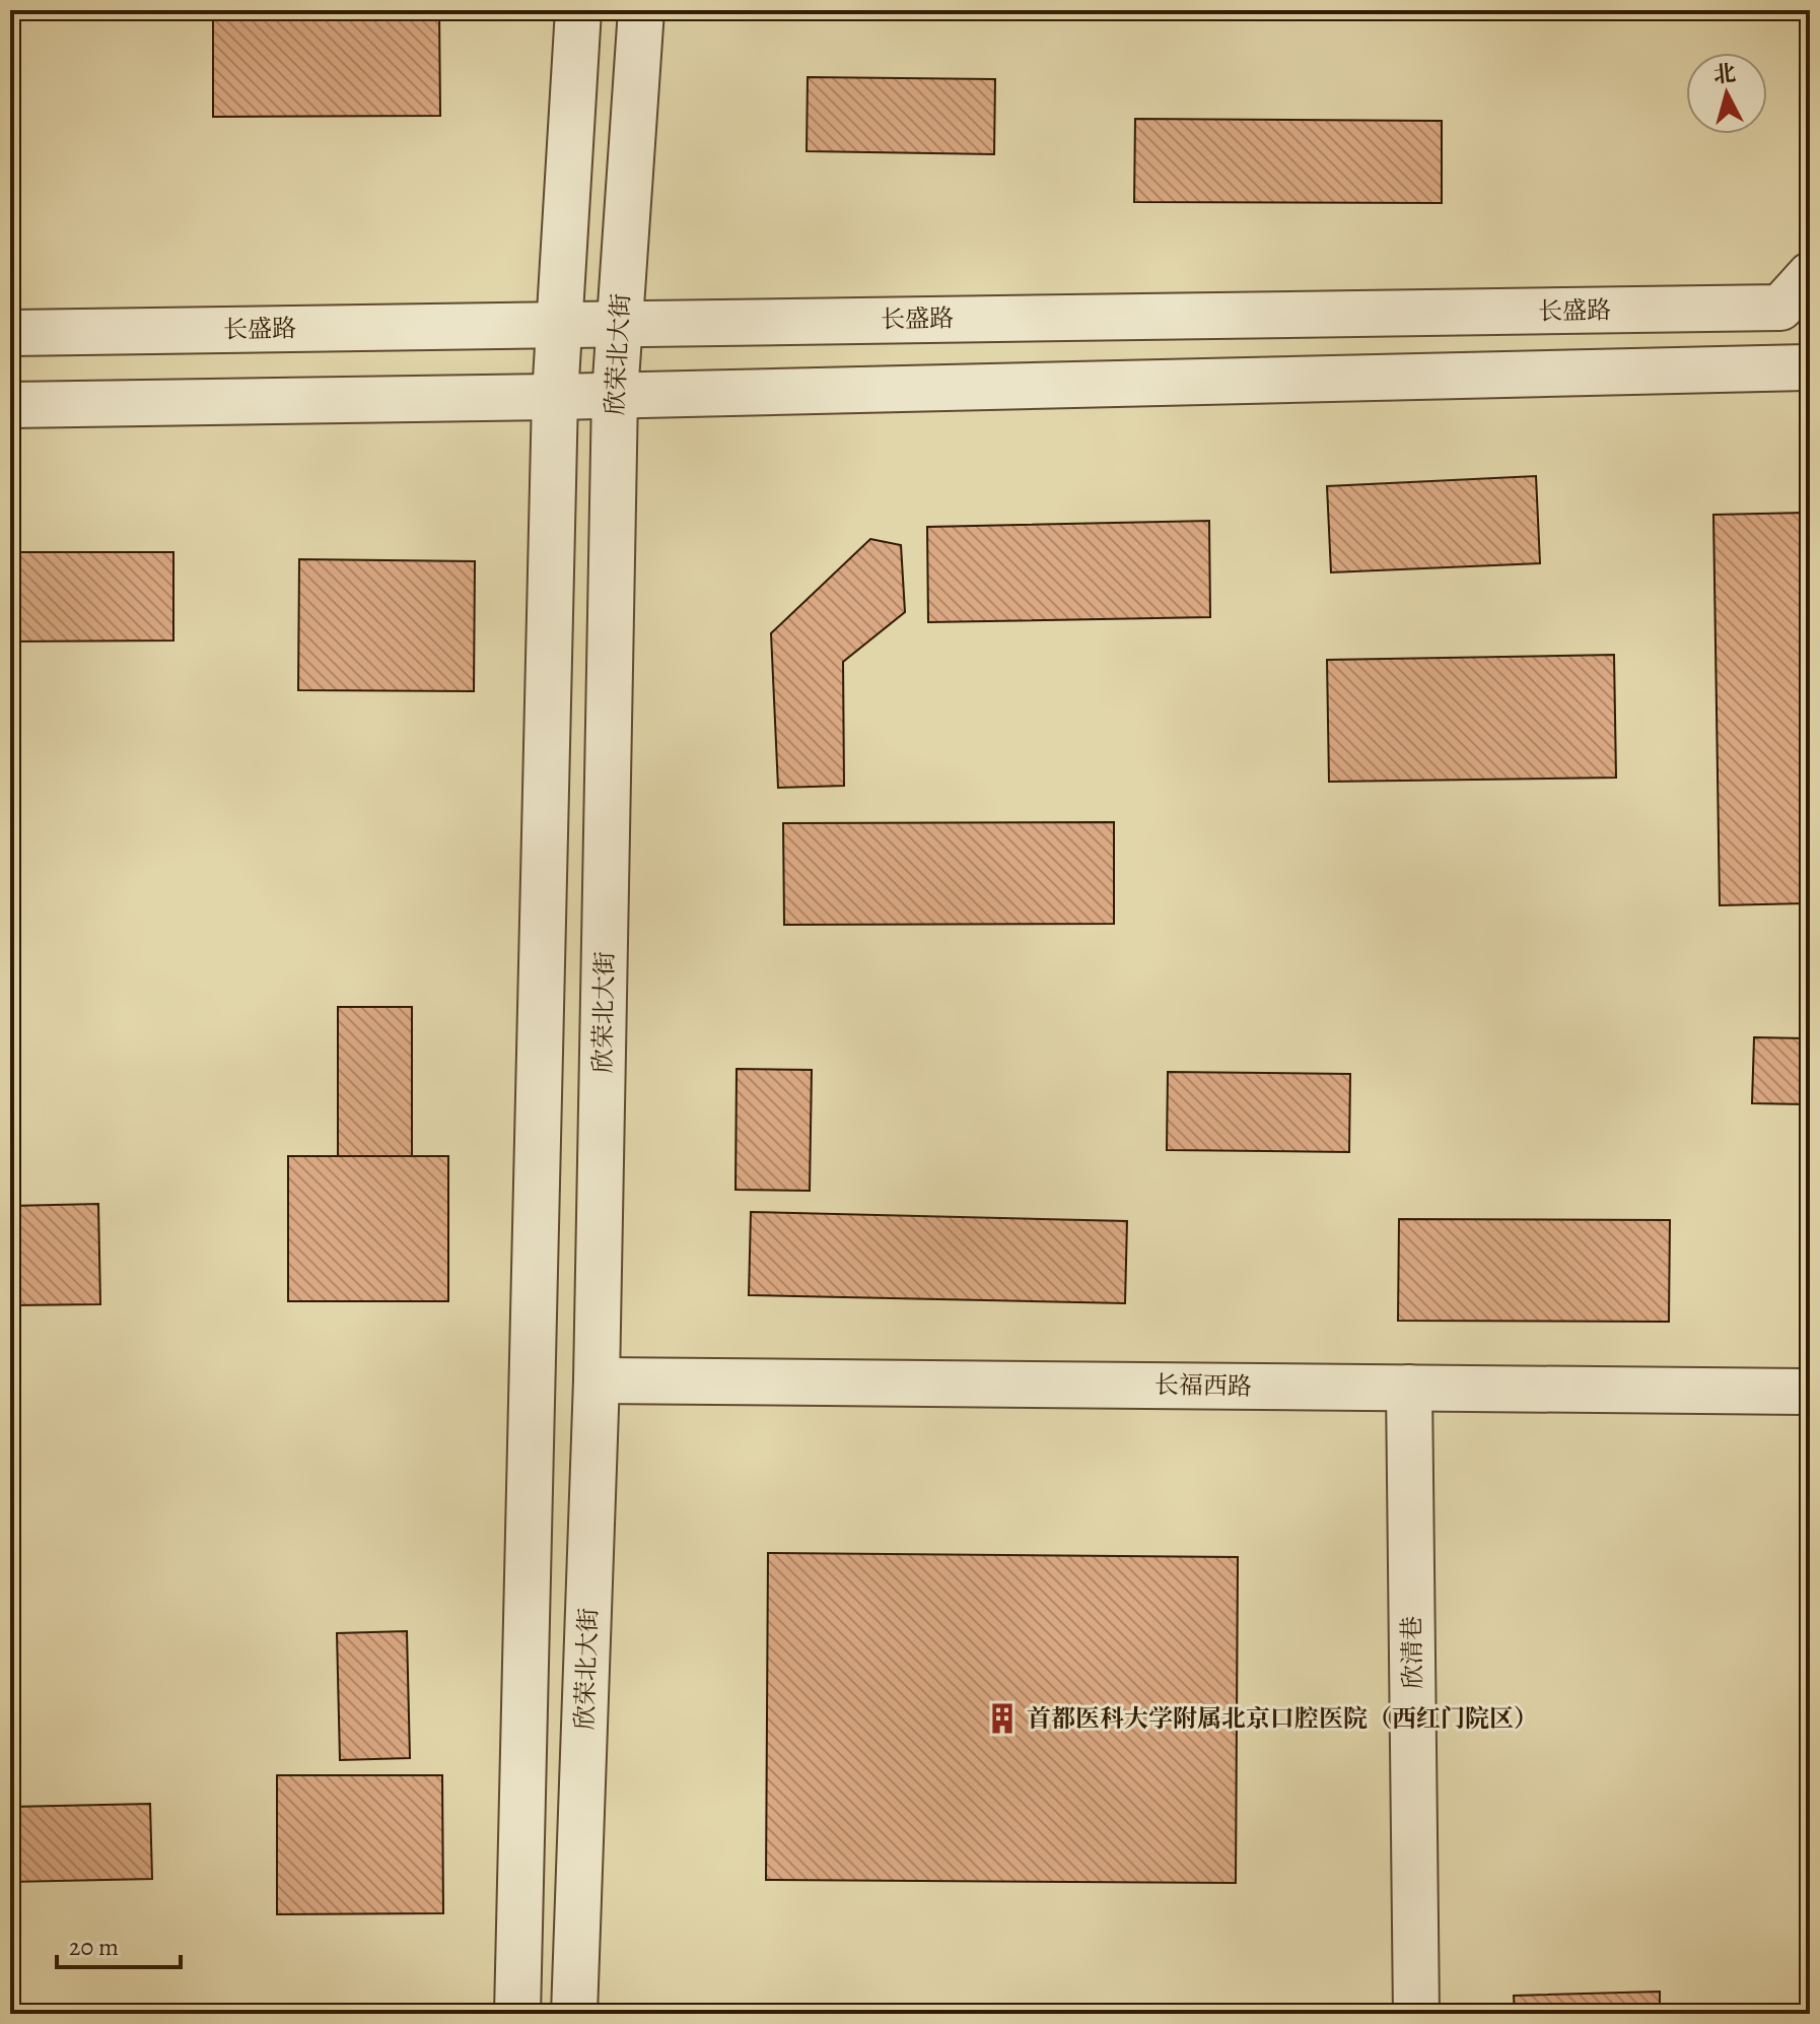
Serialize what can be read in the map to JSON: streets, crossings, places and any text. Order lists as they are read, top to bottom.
{
  "streets": {
    "street": [
      "长盛路",
      "欣荣北大街",
      "长福西路",
      "欣清巷"
    ]
  },
  "crossings": [
    ["长盛路", "欣荣北大街"],
    ["欣荣北大街", "长福西路"],
    ["长福西路", "欣清巷"]
  ],
  "places": {
    "building": ["首都医科大学附属北京口腔医院（西红门院区）"]
  },
  "scale_bar": "20 m",
  "north": "top"
}
